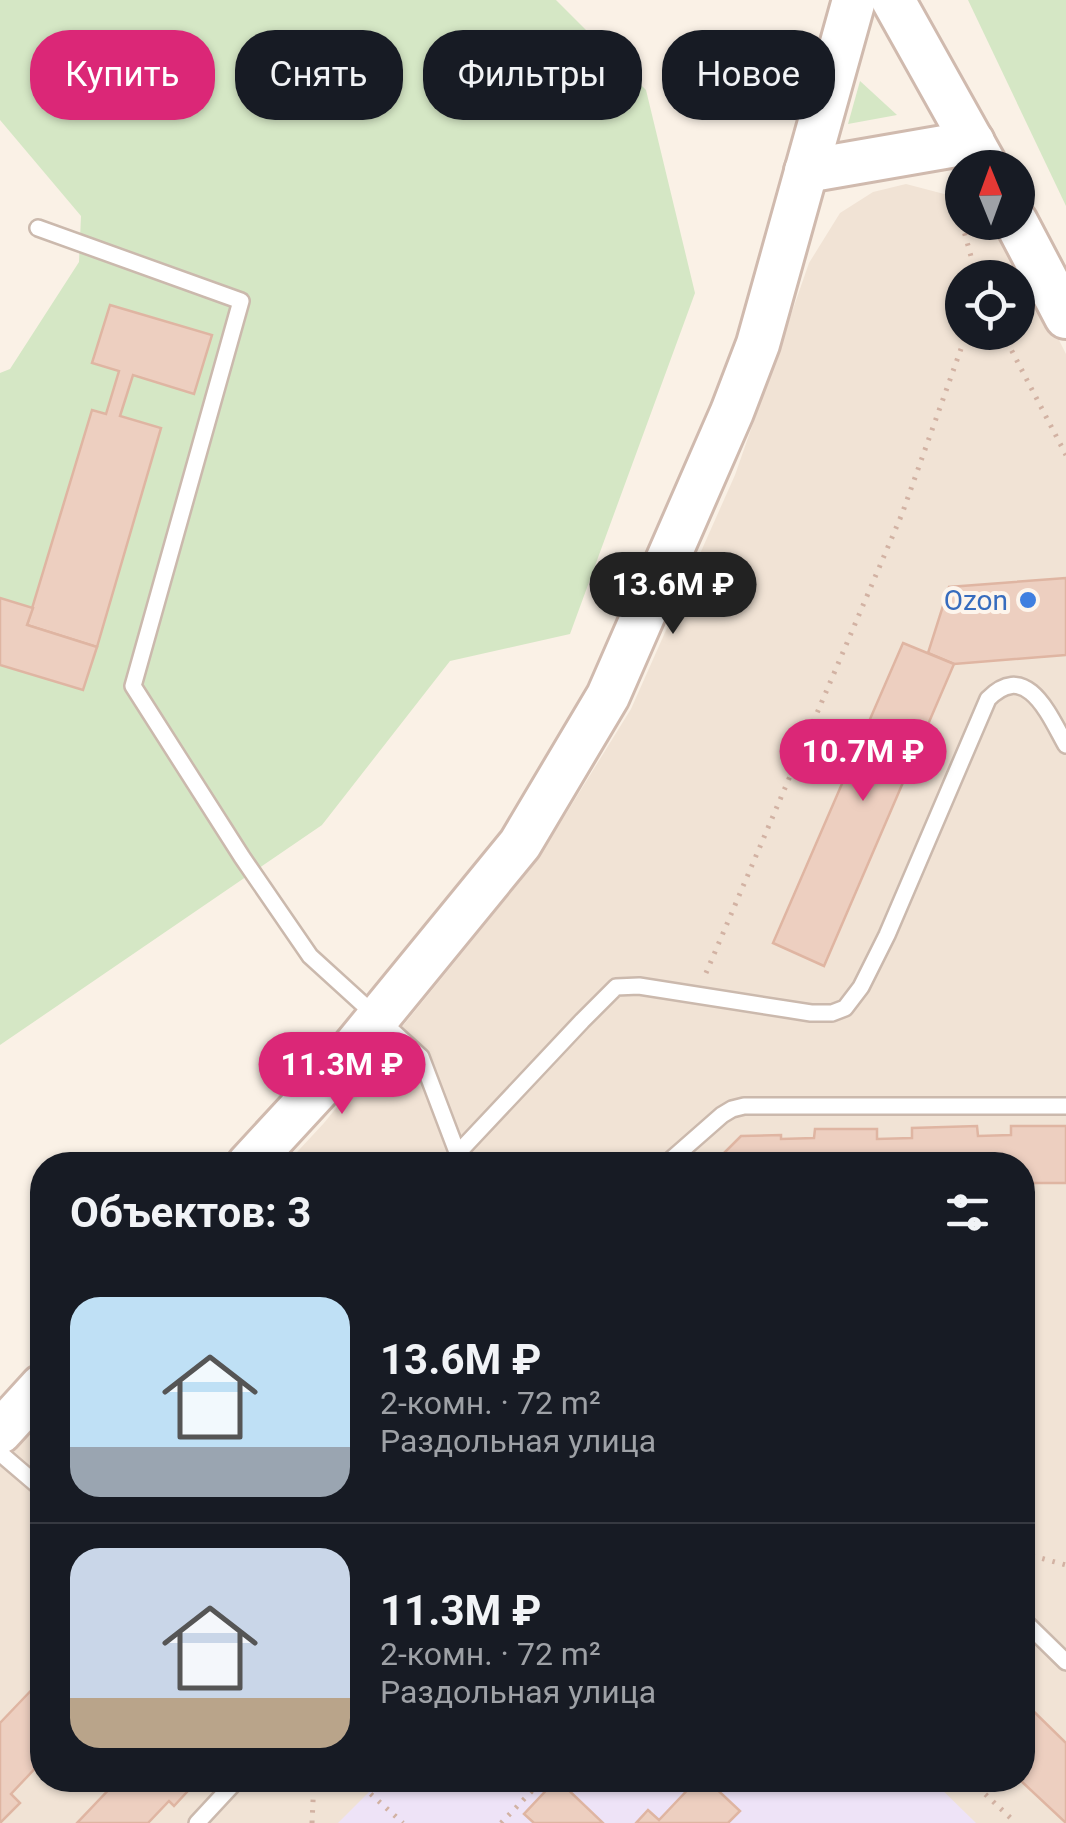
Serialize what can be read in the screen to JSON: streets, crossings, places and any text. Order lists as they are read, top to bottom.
{
  "places": ["Ozon"],
  "north": "top",
  "page": {
    "chip": [
      "Купить",
      "Снять",
      "Фильтры",
      "Новое"
    ],
    "price": ["13.6M ₽", "10.7M ₽", "11.3M ₽"],
    "heading": "Объектов: 3",
    "list": [
      {
        "name": "13.6M ₽",
        "note": "2-комн. · 72 m² · Раздольная улица"
      },
      {
        "name": "11.3M ₽",
        "note": "2-комн. · 72 m² · Раздольная улица"
      }
    ]
  }
}
